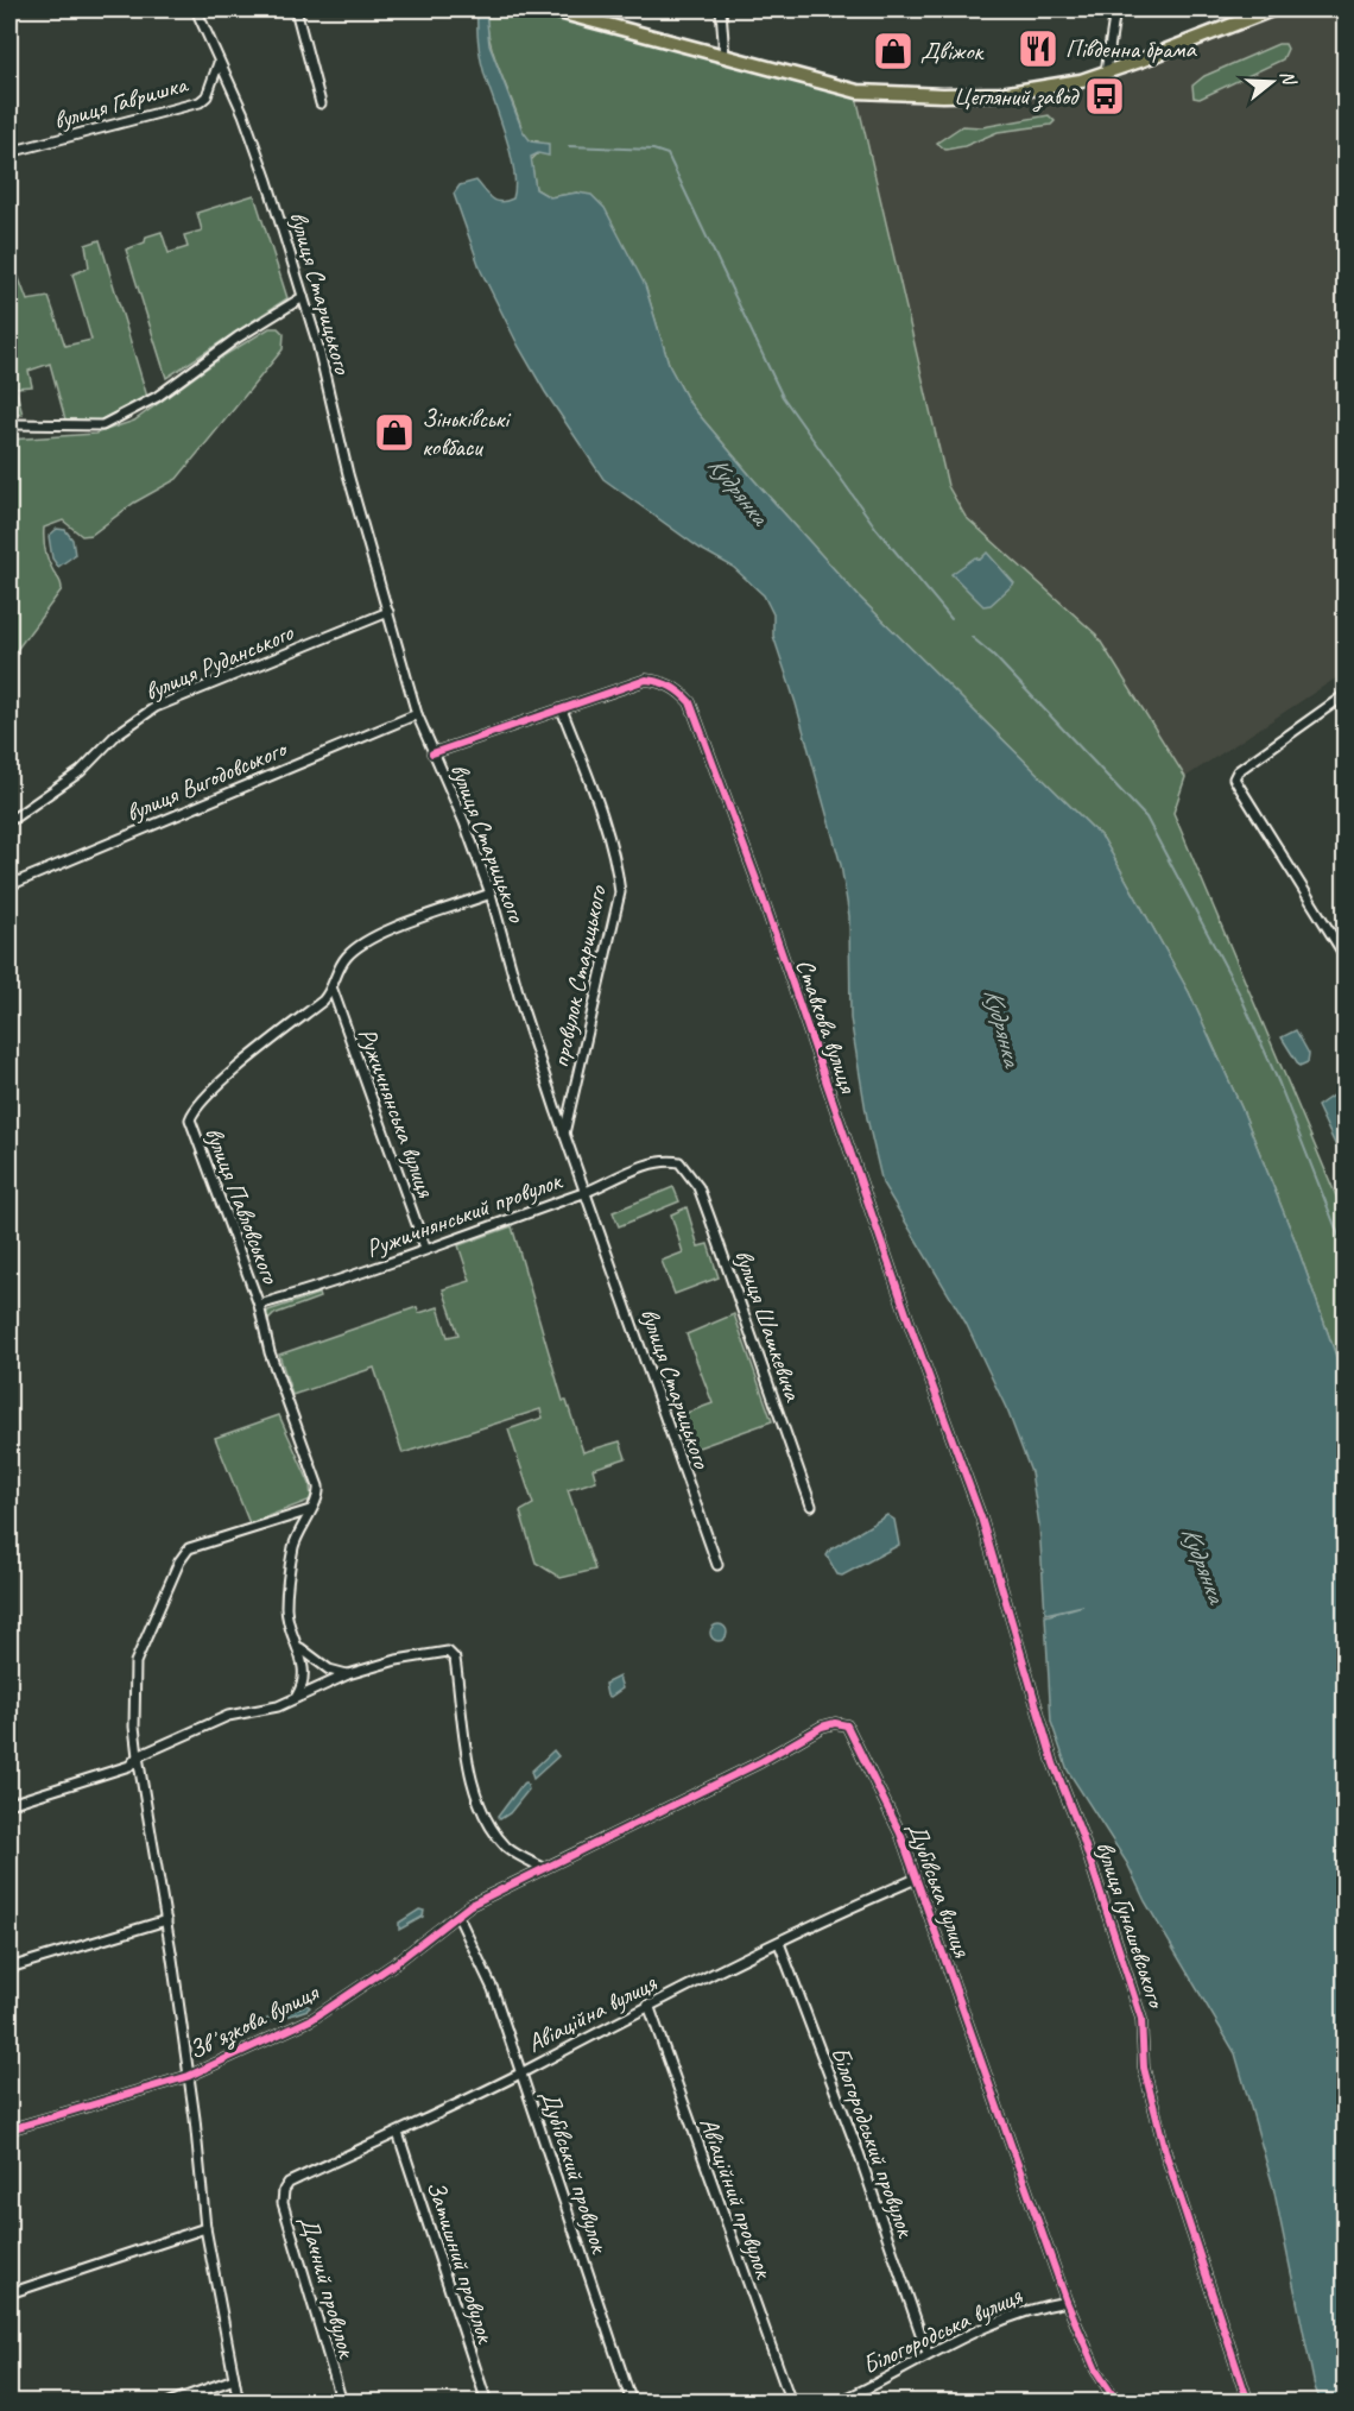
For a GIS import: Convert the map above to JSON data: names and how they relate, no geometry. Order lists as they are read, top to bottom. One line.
{"streets":{"street":["вулиця Гавришка","вулиця Старицького","вулиця Руданського","вулиця Вигодовського","провулок Старицького","Ставкова вулиця","Ружичнянська вулиця","вулиця Павловського","Ружичнянський провулок","вулиця Шашкевича","Дубівська вулиця","вулиця Гунашевського","Авіаційна вулиця","Звʼязкова вулиця","Білогородський провулок","Дубівський провулок","Авіаційний провулок","Затишний провулок","Дачний провулок","Білогородська вулиця"]},"crossings":[["вулиця Гавришка","вулиця Старицького"],["вулиця Старицького","вулиця Руданського"],["вулиця Старицького","вулиця Вигодовського"],["вулиця Старицького","провулок Старицького"],["вулиця Старицького","Ставкова вулиця"],["вулиця Старицького","Ружичнянський провулок"],["провулок Старицького","Ставкова вулиця"],["Ставкова вулиця","вулиця Гунашевського"],["Ружичнянська вулиця","вулиця Павловського"],["Ружичнянська вулиця","Ружичнянський провулок"],["вулиця Павловського","Ружичнянський провулок"],["Ружичнянський провулок","вулиця Шашкевича"],["Дубівська вулиця","Авіаційна вулиця"],["Дубівська вулиця","Звʼязкова вулиця"],["Дубівська вулиця","Білогородська вулиця"],["Авіаційна вулиця","Білогородський провулок"],["Авіаційна вулиця","Дубівський провулок"],["Авіаційна вулиця","Авіаційний провулок"],["Авіаційна вулиця","Затишний провулок"],["Авіаційна вулиця","Дачний провулок"],["Звʼязкова вулиця","Дубівський провулок"],["Білогородський провулок","Білогородська вулиця"]],"water":["Кудрянка"],"places":{"restaurant":["Південна брама"],"shop":["Двіжок","Зіньківські ковбаси"],"bus stop":["Цегляний завод"]},"north":"right"}
